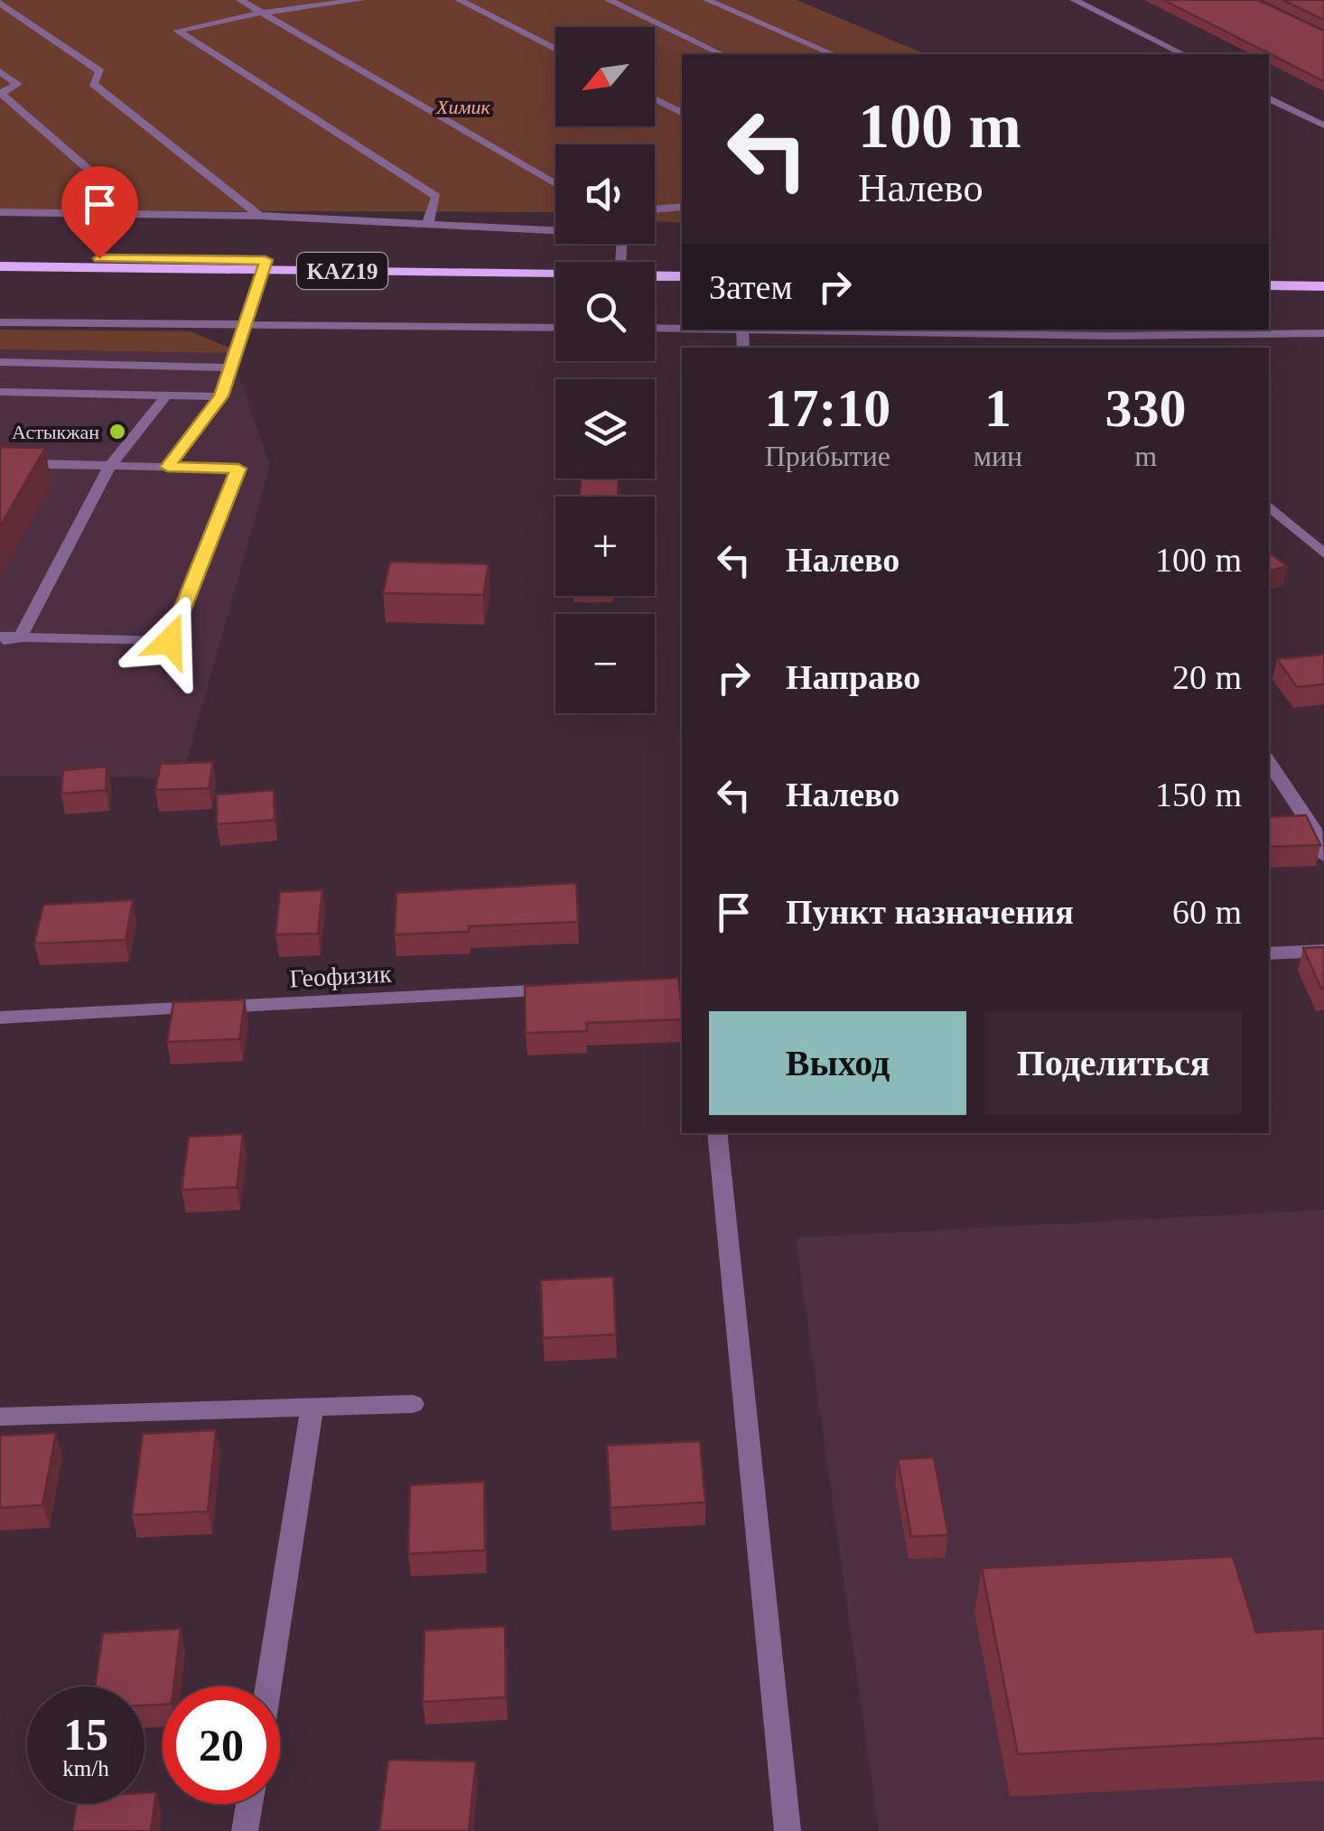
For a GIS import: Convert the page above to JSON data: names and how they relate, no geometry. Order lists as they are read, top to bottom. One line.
{"streets":{"highway":["KAZ19"],"street":["Геофизик"]},"parks":["Химик"],"places":["Астыкжан"],"north":"bottom left","page":{"map_buttons":["+","−"],"turn":["100 m","Налево"],"then":"Затем","eta":["17:10","Прибытие","1","мин","330","m"],"list":[{"name":"Налево","value":"100 m"},{"name":"Направо","value":"20 m"},{"name":"Налево","value":"150 m"},{"name":"Пункт назначения","value":"60 m"}],"buttons":["Выход","Поделиться"],"speed":"15 km/h","limit":"20"}}
